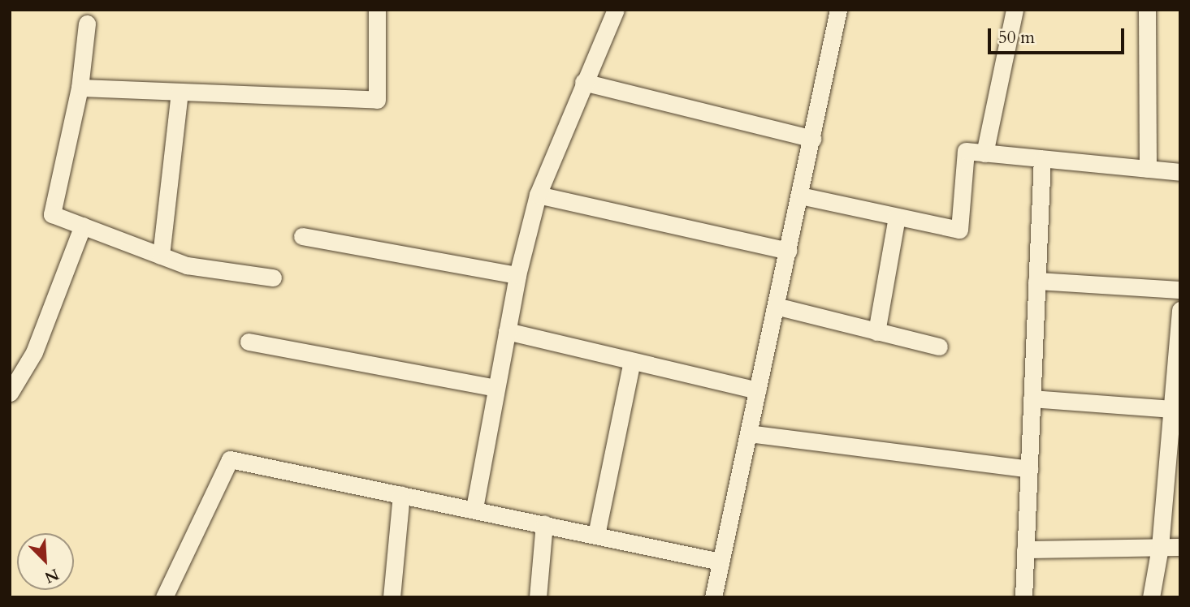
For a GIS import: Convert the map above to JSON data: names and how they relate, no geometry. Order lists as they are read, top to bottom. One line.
{"scale_bar":"50 m","north":"bottom right"}
